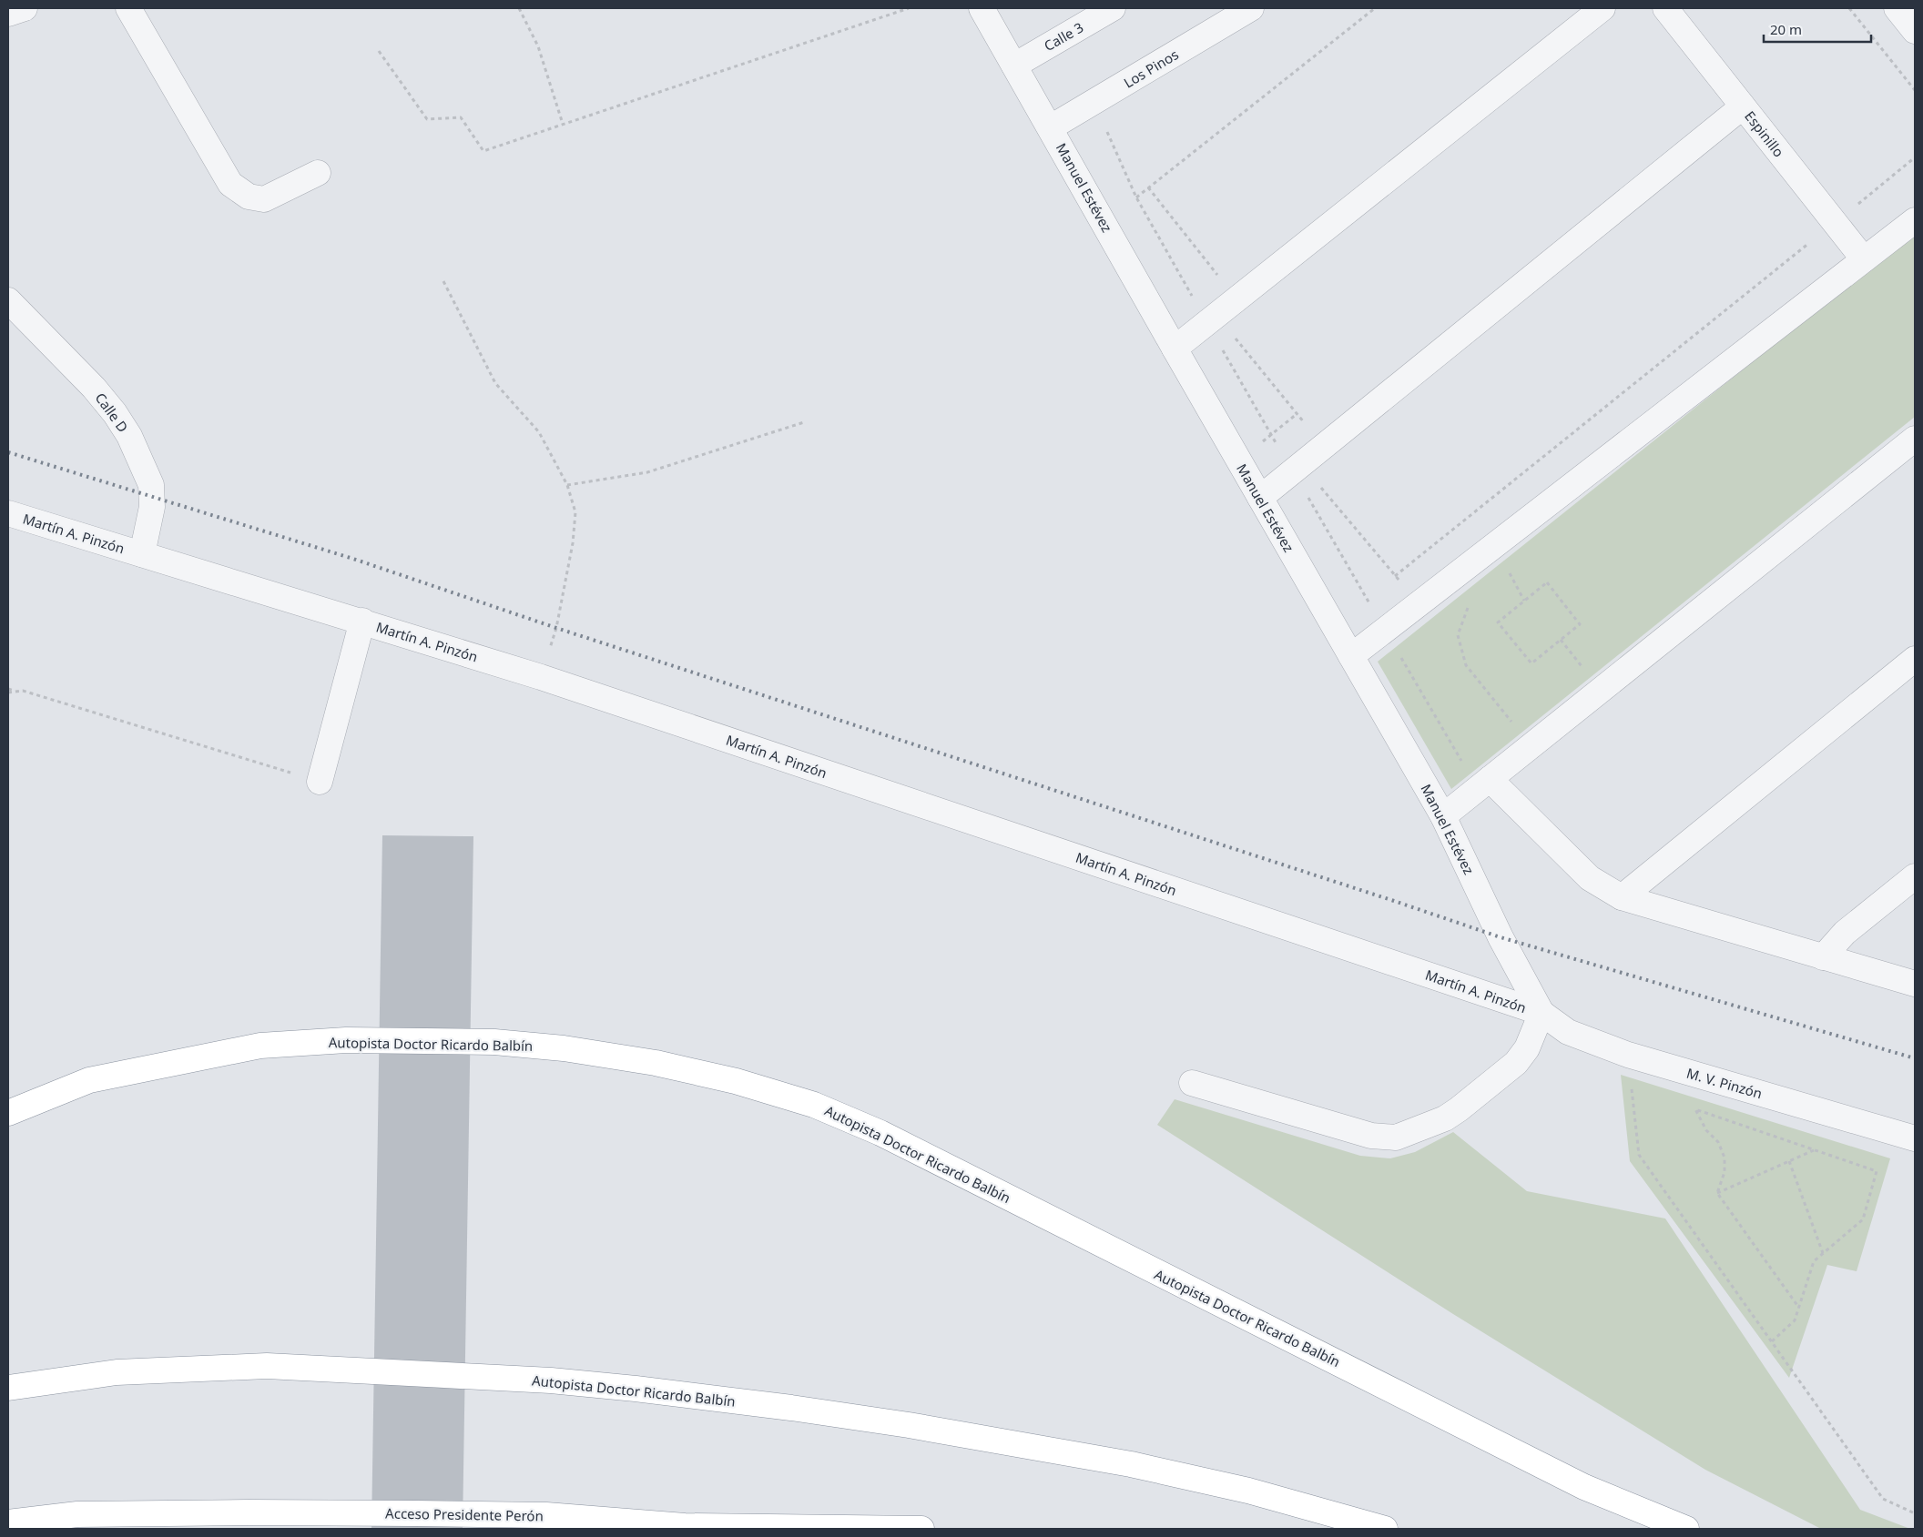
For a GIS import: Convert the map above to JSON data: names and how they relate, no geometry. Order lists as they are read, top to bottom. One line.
{"streets":{"highway":["Autopista Doctor Ricardo Balbín","Acceso Presidente Perón"],"street":["Calle 3","Los Pinos","Espinillo","Manuel Estévez","Calle D","Martín A. Pinzón","M. V. Pinzón"]},"crossings":[["Calle 3","Manuel Estévez"],["Los Pinos","Manuel Estévez"],["Manuel Estévez","Martín A. Pinzón"],["Manuel Estévez","M. V. Pinzón"],["Calle D","Martín A. Pinzón"],["Martín A. Pinzón","M. V. Pinzón"]],"scale_bar":"20 m"}
